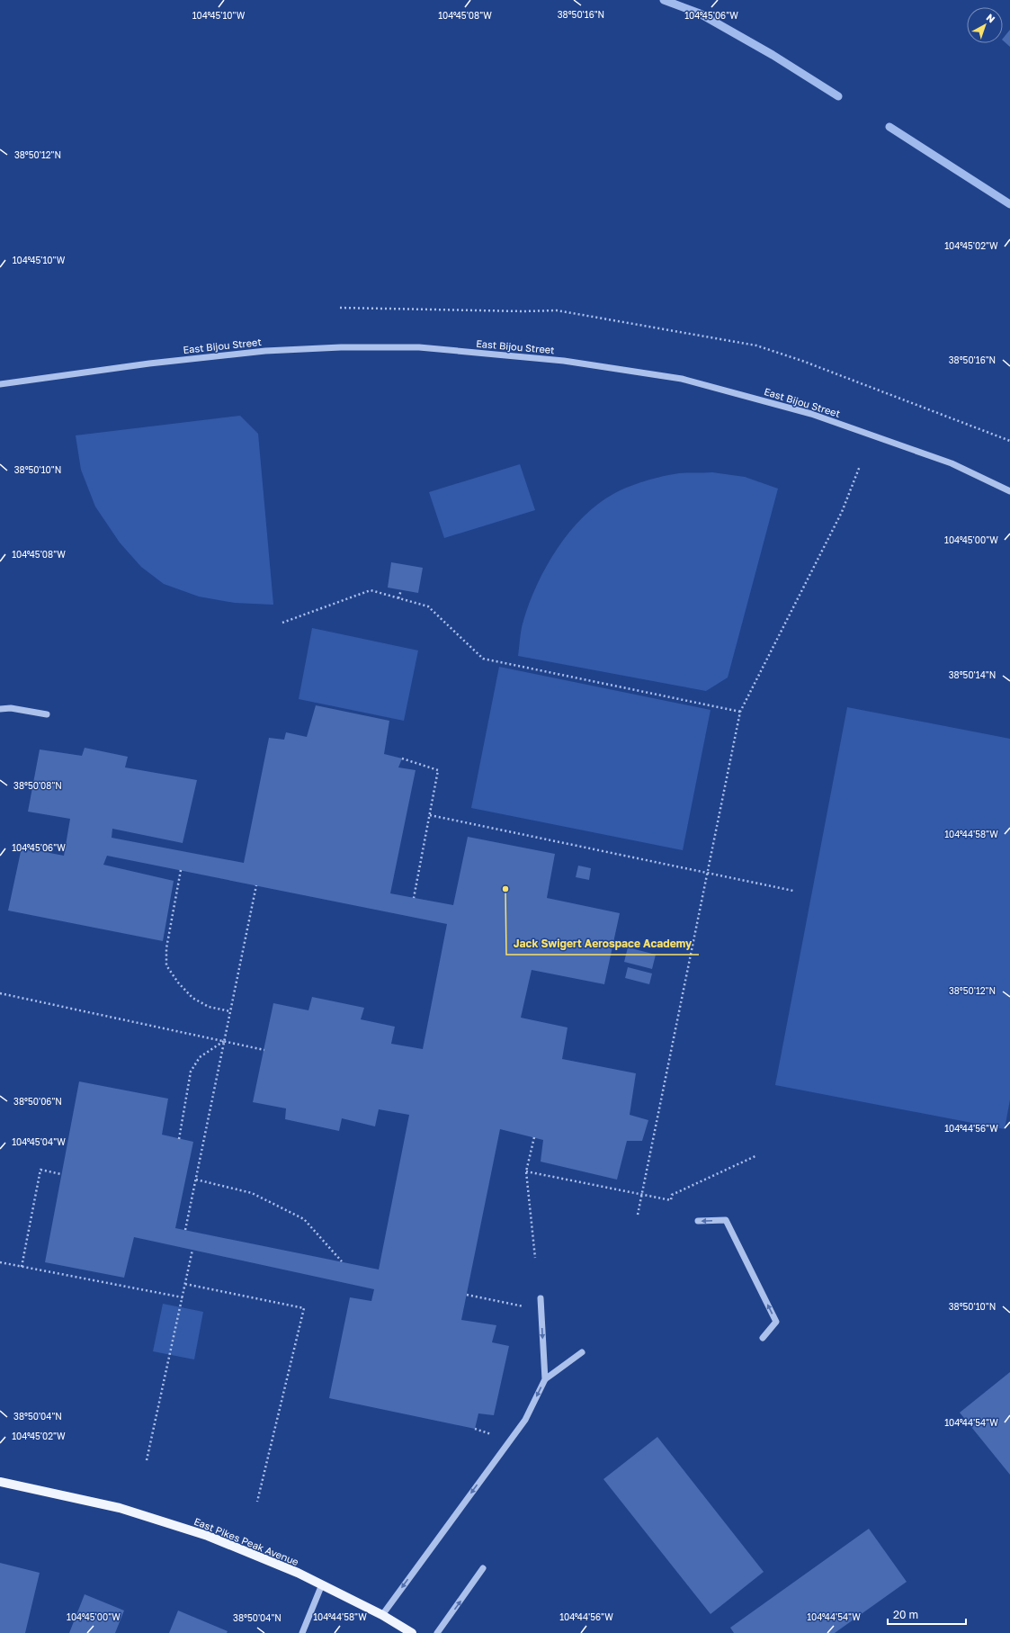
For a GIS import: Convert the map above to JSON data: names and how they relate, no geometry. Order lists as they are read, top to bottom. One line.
{"streets":{"main road":["East Pikes Peak Avenue"],"street":["East Bijou Street"]},"places":["Jack Swigert Aerospace Academy"],"scale_bar":"20 m","north":"top right","coordinates":["38°50'16\"N","104°45'10\"W","104°45'08\"W","104°45'06\"W","38°50'12\"N","104°45'02\"W","38°50'10\"N","104°45'00\"W","38°50'14\"N","38°50'08\"N","104°44'58\"W","38°50'06\"N","104°44'56\"W","104°45'04\"W","38°50'04\"N","104°44'54\"W"]}
